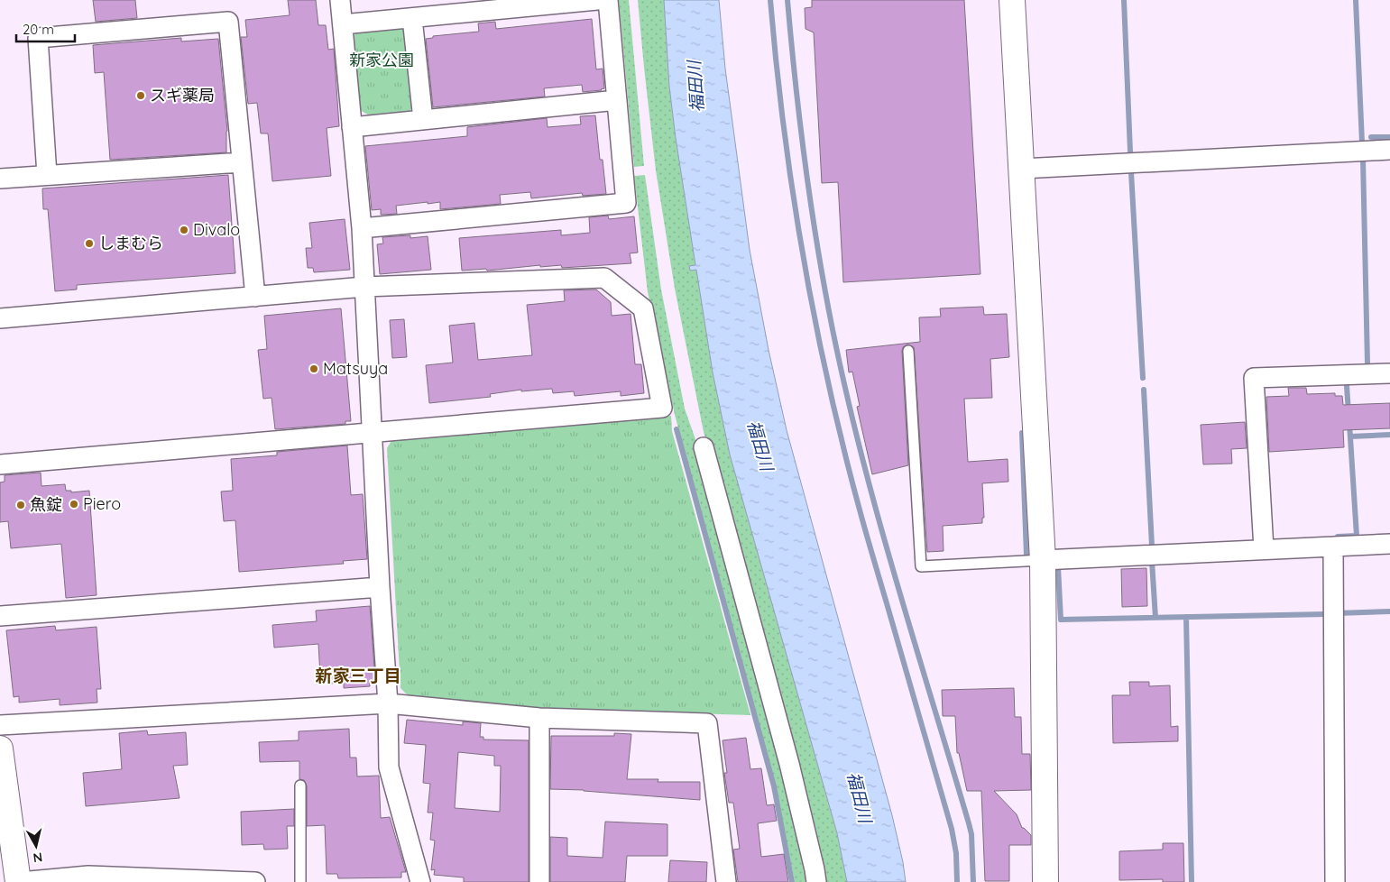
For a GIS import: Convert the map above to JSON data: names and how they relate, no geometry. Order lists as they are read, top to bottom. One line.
{"districts":["新家三丁目"],"water":["福田川"],"parks":["新家公園"],"places":["スギ薬局","Divalo","しまむら","Matsuya","Piero","魚錠"],"scale_bar":"20 m","north":"bottom"}
